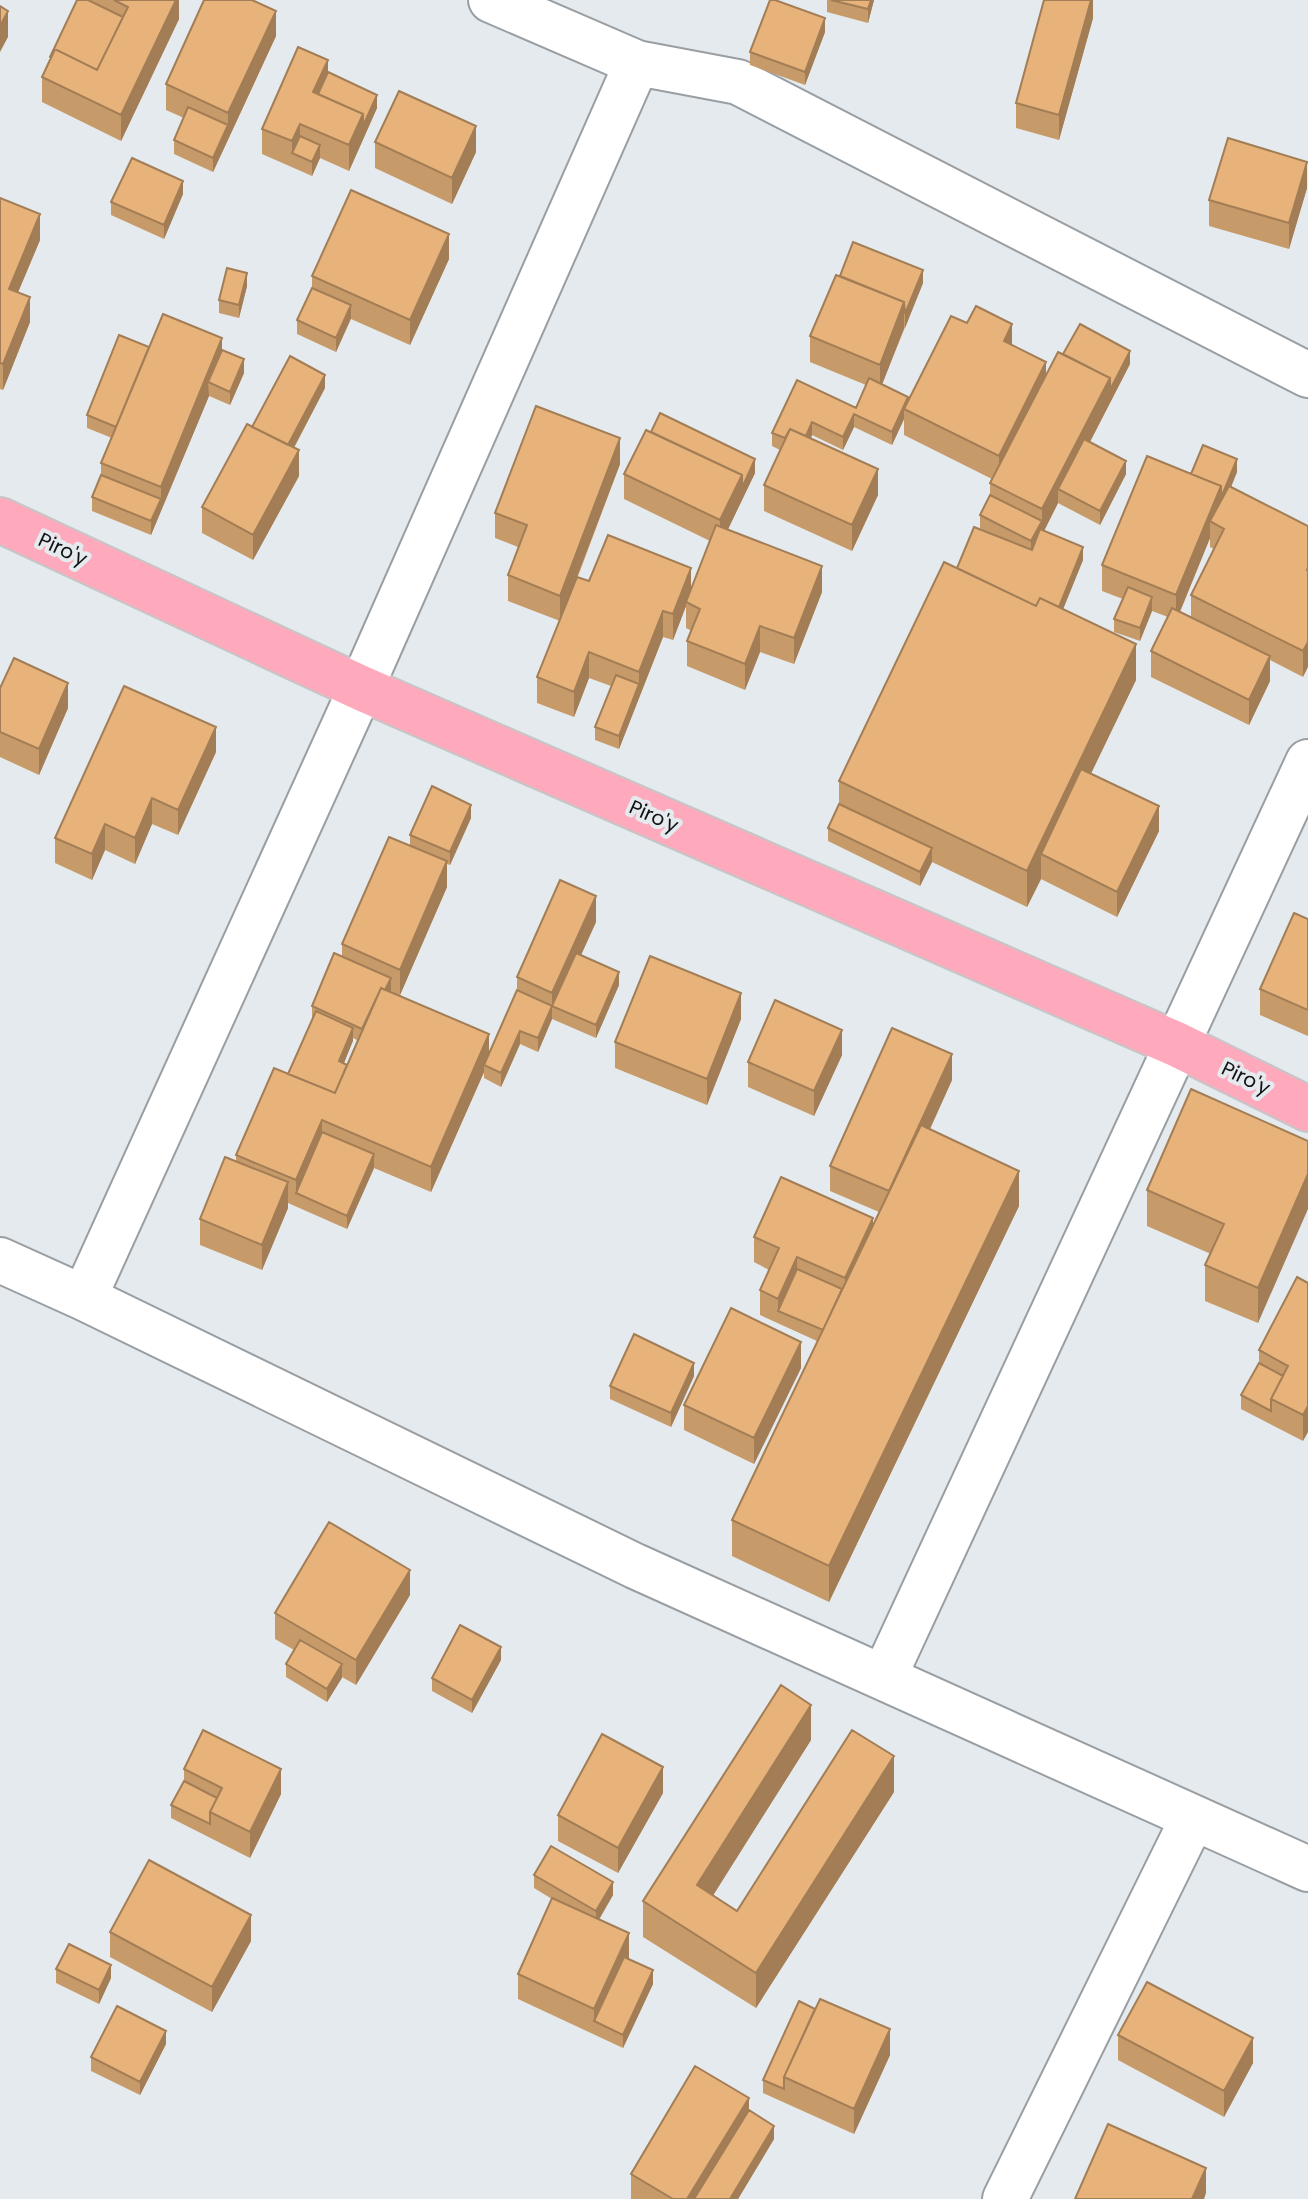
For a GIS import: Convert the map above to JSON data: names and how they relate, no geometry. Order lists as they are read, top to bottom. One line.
{"streets":{"main road":["Piro'y"]}}
